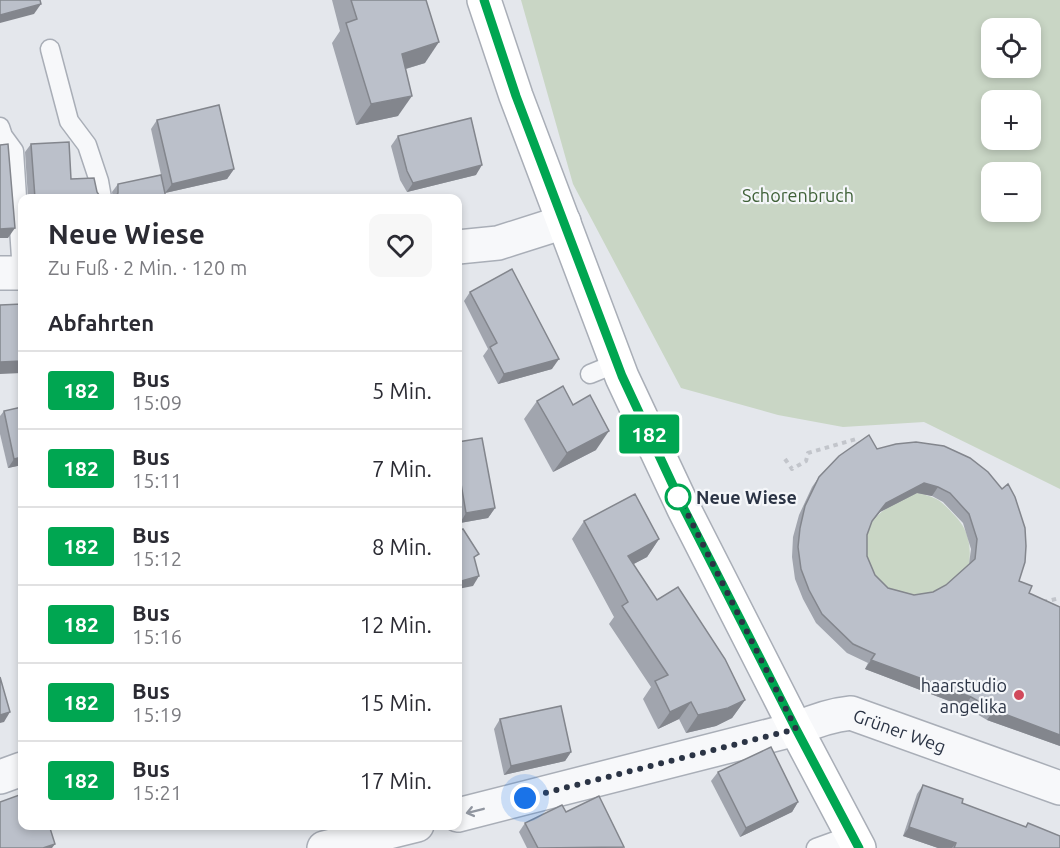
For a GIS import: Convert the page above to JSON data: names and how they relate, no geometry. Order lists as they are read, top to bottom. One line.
{"streets":{"street":["Grüner Weg"]},"one_way":["Grüner Weg"],"parks":["Schorenbruch"],"places":["Neue Wiese","haarstudio angelika"],"lines":["bus line 182"],"page":{"on_map":"182","map_buttons":["+","−"],"heading":[["Neue Wiese","Zu Fuß · 2 Min. · 120 m"],"Abfahrten"],"list":[{"mark":"182","name":"Bus","note":"15:09","value":"5 Min."},{"mark":"182","name":"Bus","note":"15:11","value":"7 Min."},{"mark":"182","name":"Bus","note":"15:12","value":"8 Min."},{"mark":"182","name":"Bus","note":"15:16","value":"12 Min."},{"mark":"182","name":"Bus","note":"15:19","value":"15 Min."},{"mark":"182","name":"Bus","note":"15:21","value":"17 Min."}]}}
